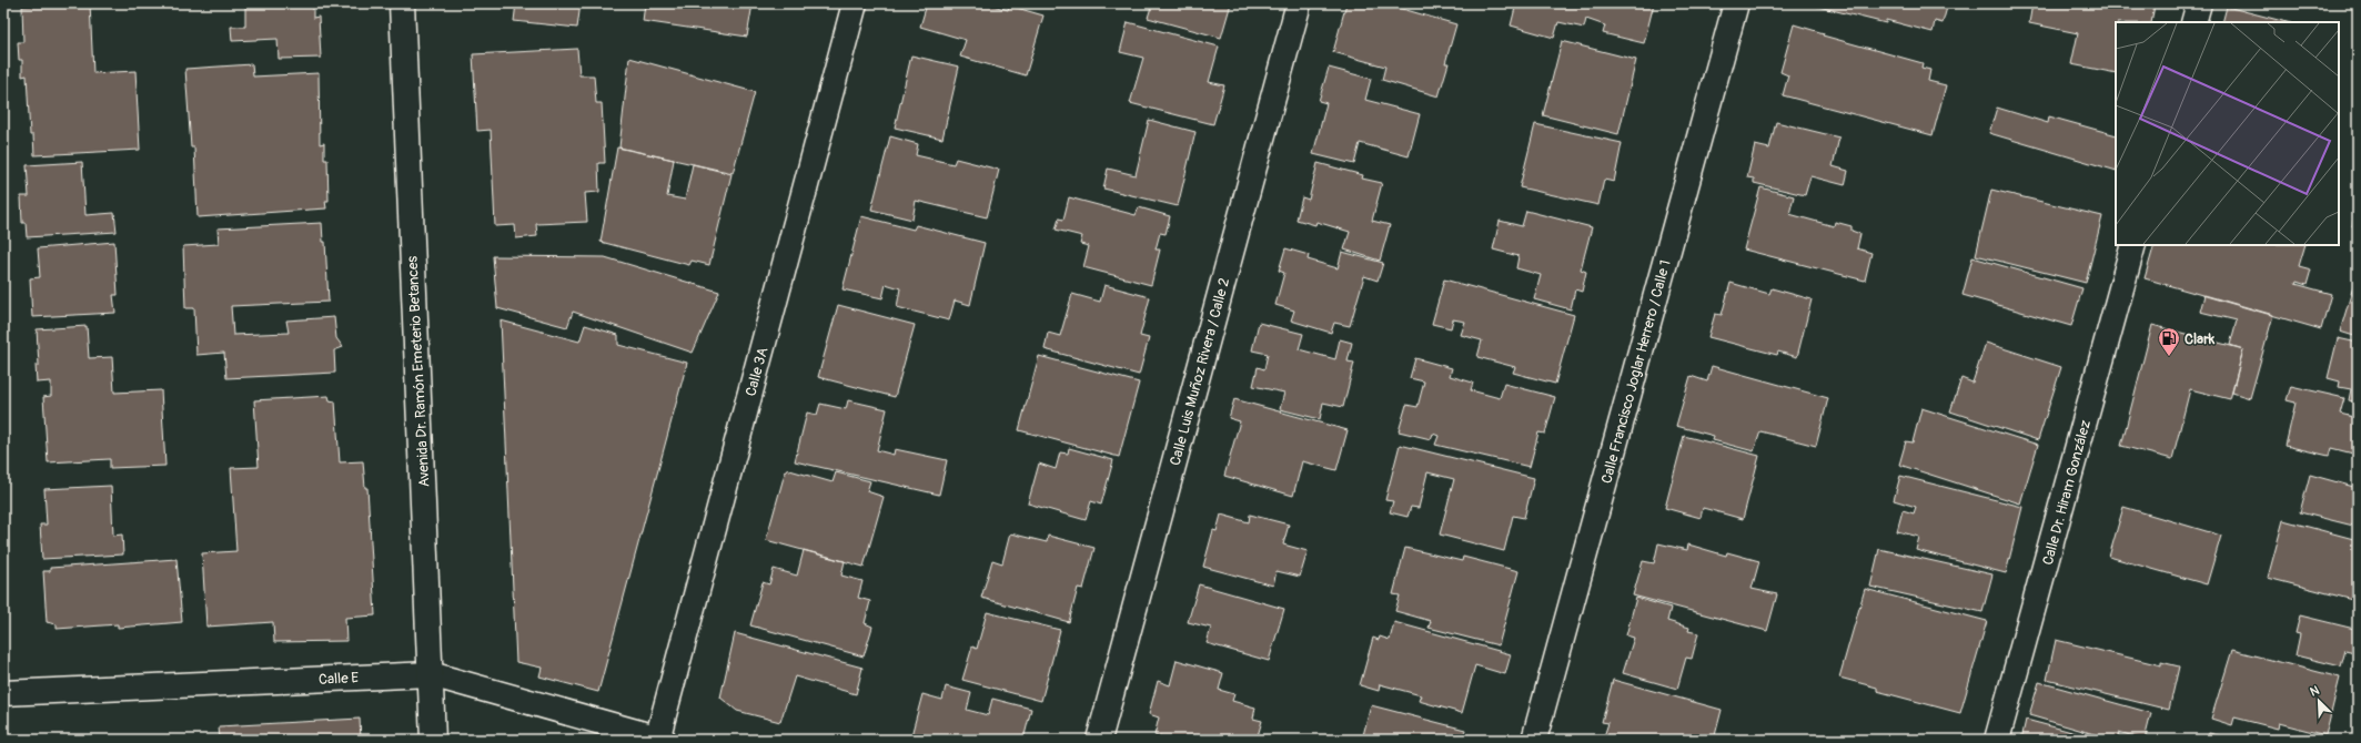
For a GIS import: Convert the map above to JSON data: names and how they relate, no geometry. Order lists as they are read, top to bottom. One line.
{"streets":{"street":["Avenida Dr. Ramón Emeterio Betances","Calle 3A","Calle Luis Muñoz Rivera / Calle 2","Calle Francisco Joglar Herrero / Calle 1","Calle Dr. Hiram González","Calle E"]},"crossings":[["Avenida Dr. Ramón Emeterio Betances","Calle E"],["Calle 3A","Calle E"]],"places":{"fuel station":["Clark"]},"north":"top left"}
